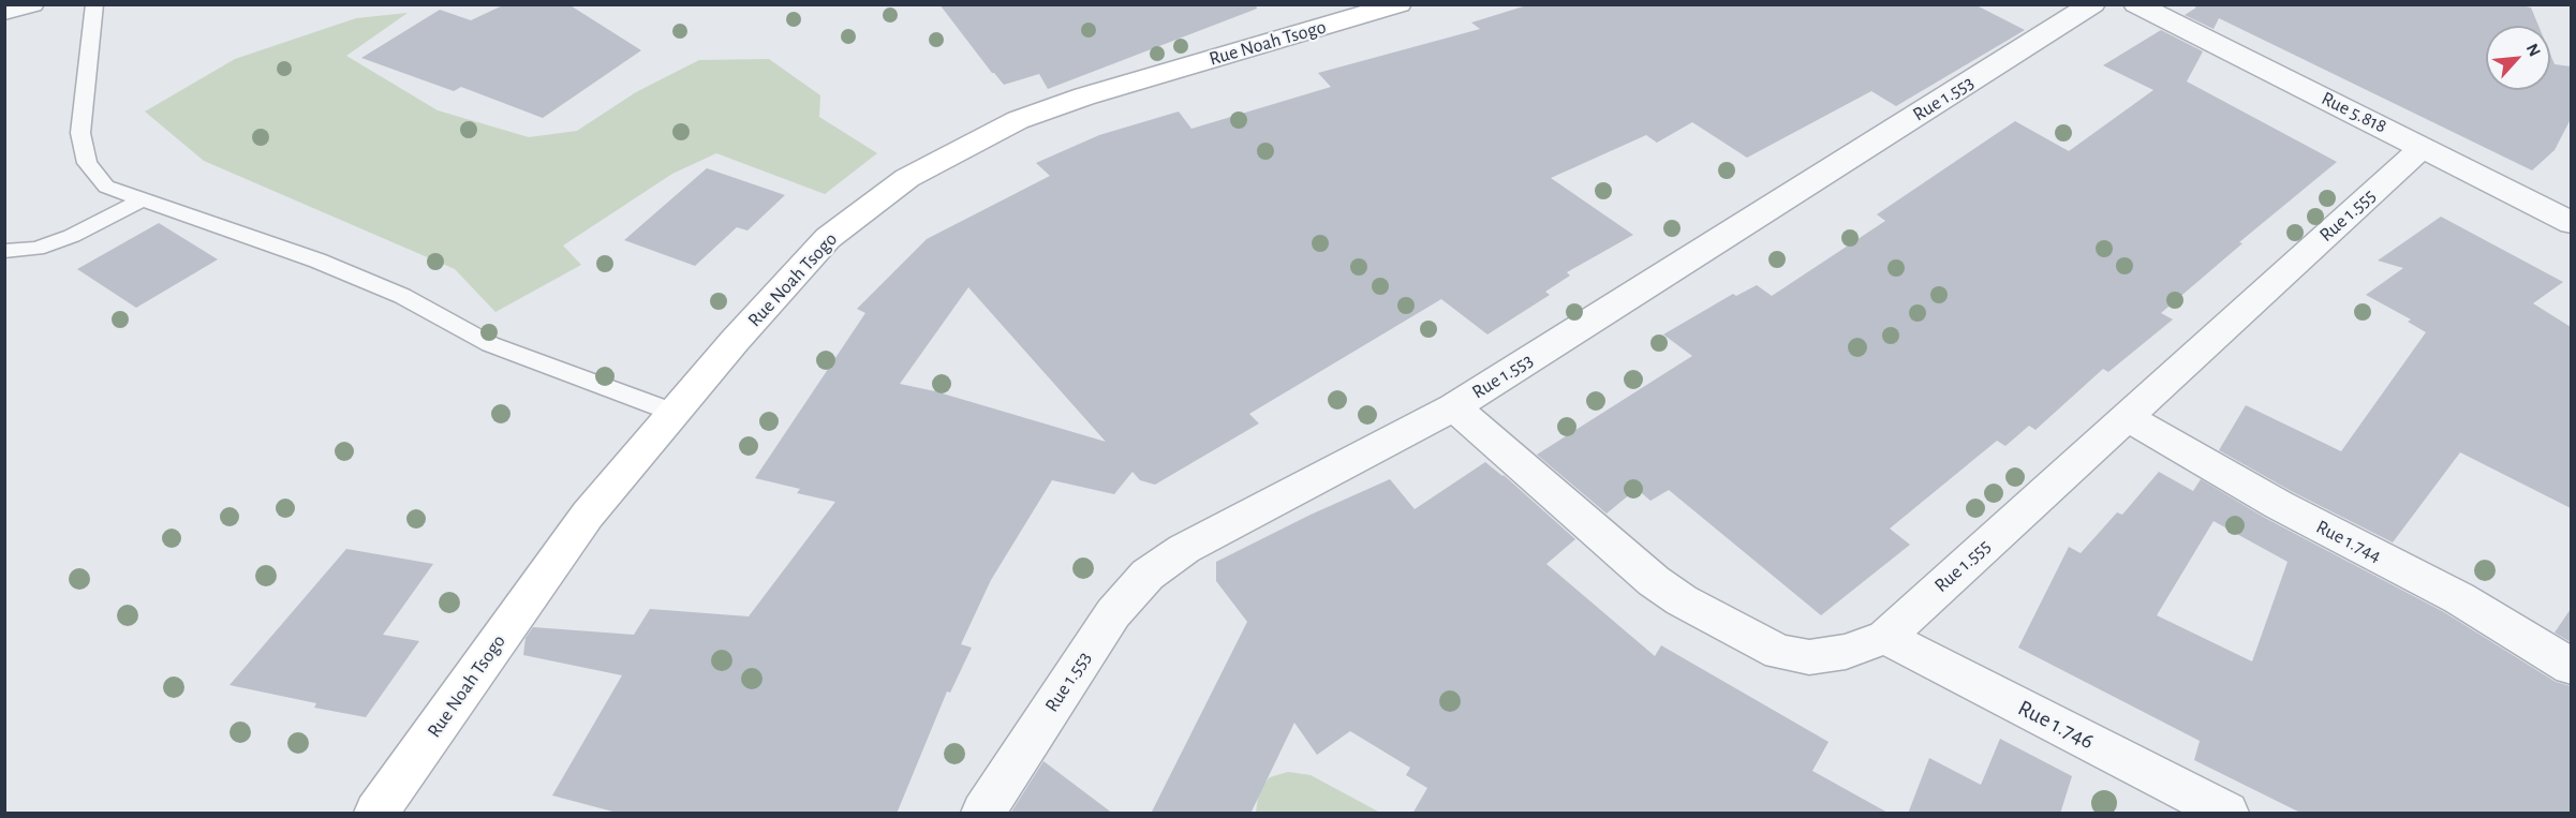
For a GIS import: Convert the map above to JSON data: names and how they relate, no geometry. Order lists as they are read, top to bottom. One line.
{"streets":{"main road":["Rue Noah Tsogo"],"street":["Rue 1.553","Rue 5.818","Rue 1.555","Rue 1.744","Rue 1.746"]},"crossings":[["Rue 1.553","Rue 1.555"],["Rue 5.818","Rue 1.555"],["Rue 1.555","Rue 1.744"],["Rue 1.555","Rue 1.746"]],"north":"top right"}
